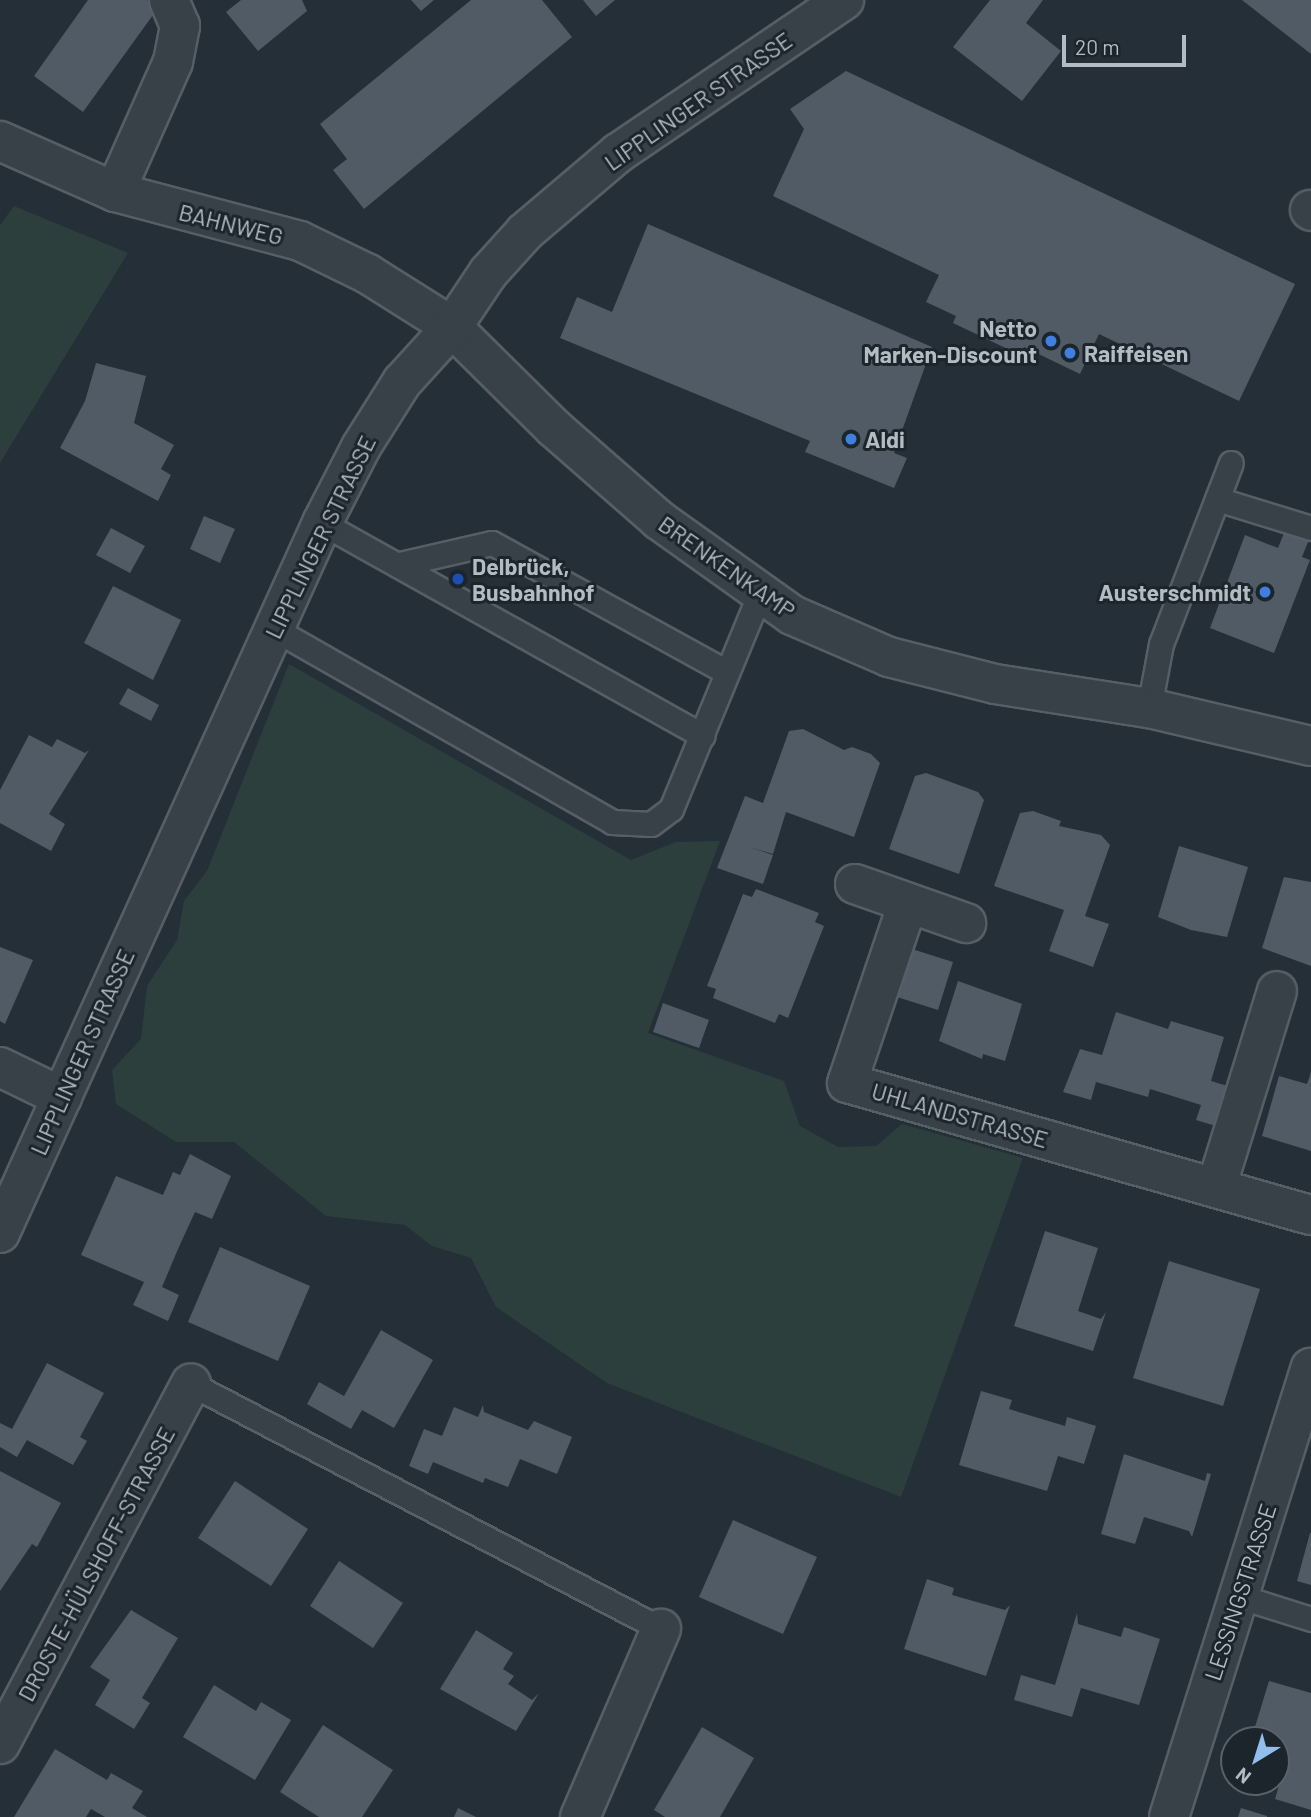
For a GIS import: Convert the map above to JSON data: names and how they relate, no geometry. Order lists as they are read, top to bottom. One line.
{"streets":{"street":["LIPPLINGER STRASSE","BAHNWEG","BRENKENKAMP","UHLANDSTRASSE","DROSTE-HÜLSHOFF-STRASSE","LESSINGSTRASSE"]},"crossings":[["LIPPLINGER STRASSE","BAHNWEG"],["LIPPLINGER STRASSE","BRENKENKAMP"],["BAHNWEG","BRENKENKAMP"]],"places":["Netto Marken-Discount","Raiffeisen","Aldi","Delbrück, Busbahnhof","Austerschmidt"],"scale_bar":"20 m","north":"bottom left"}
